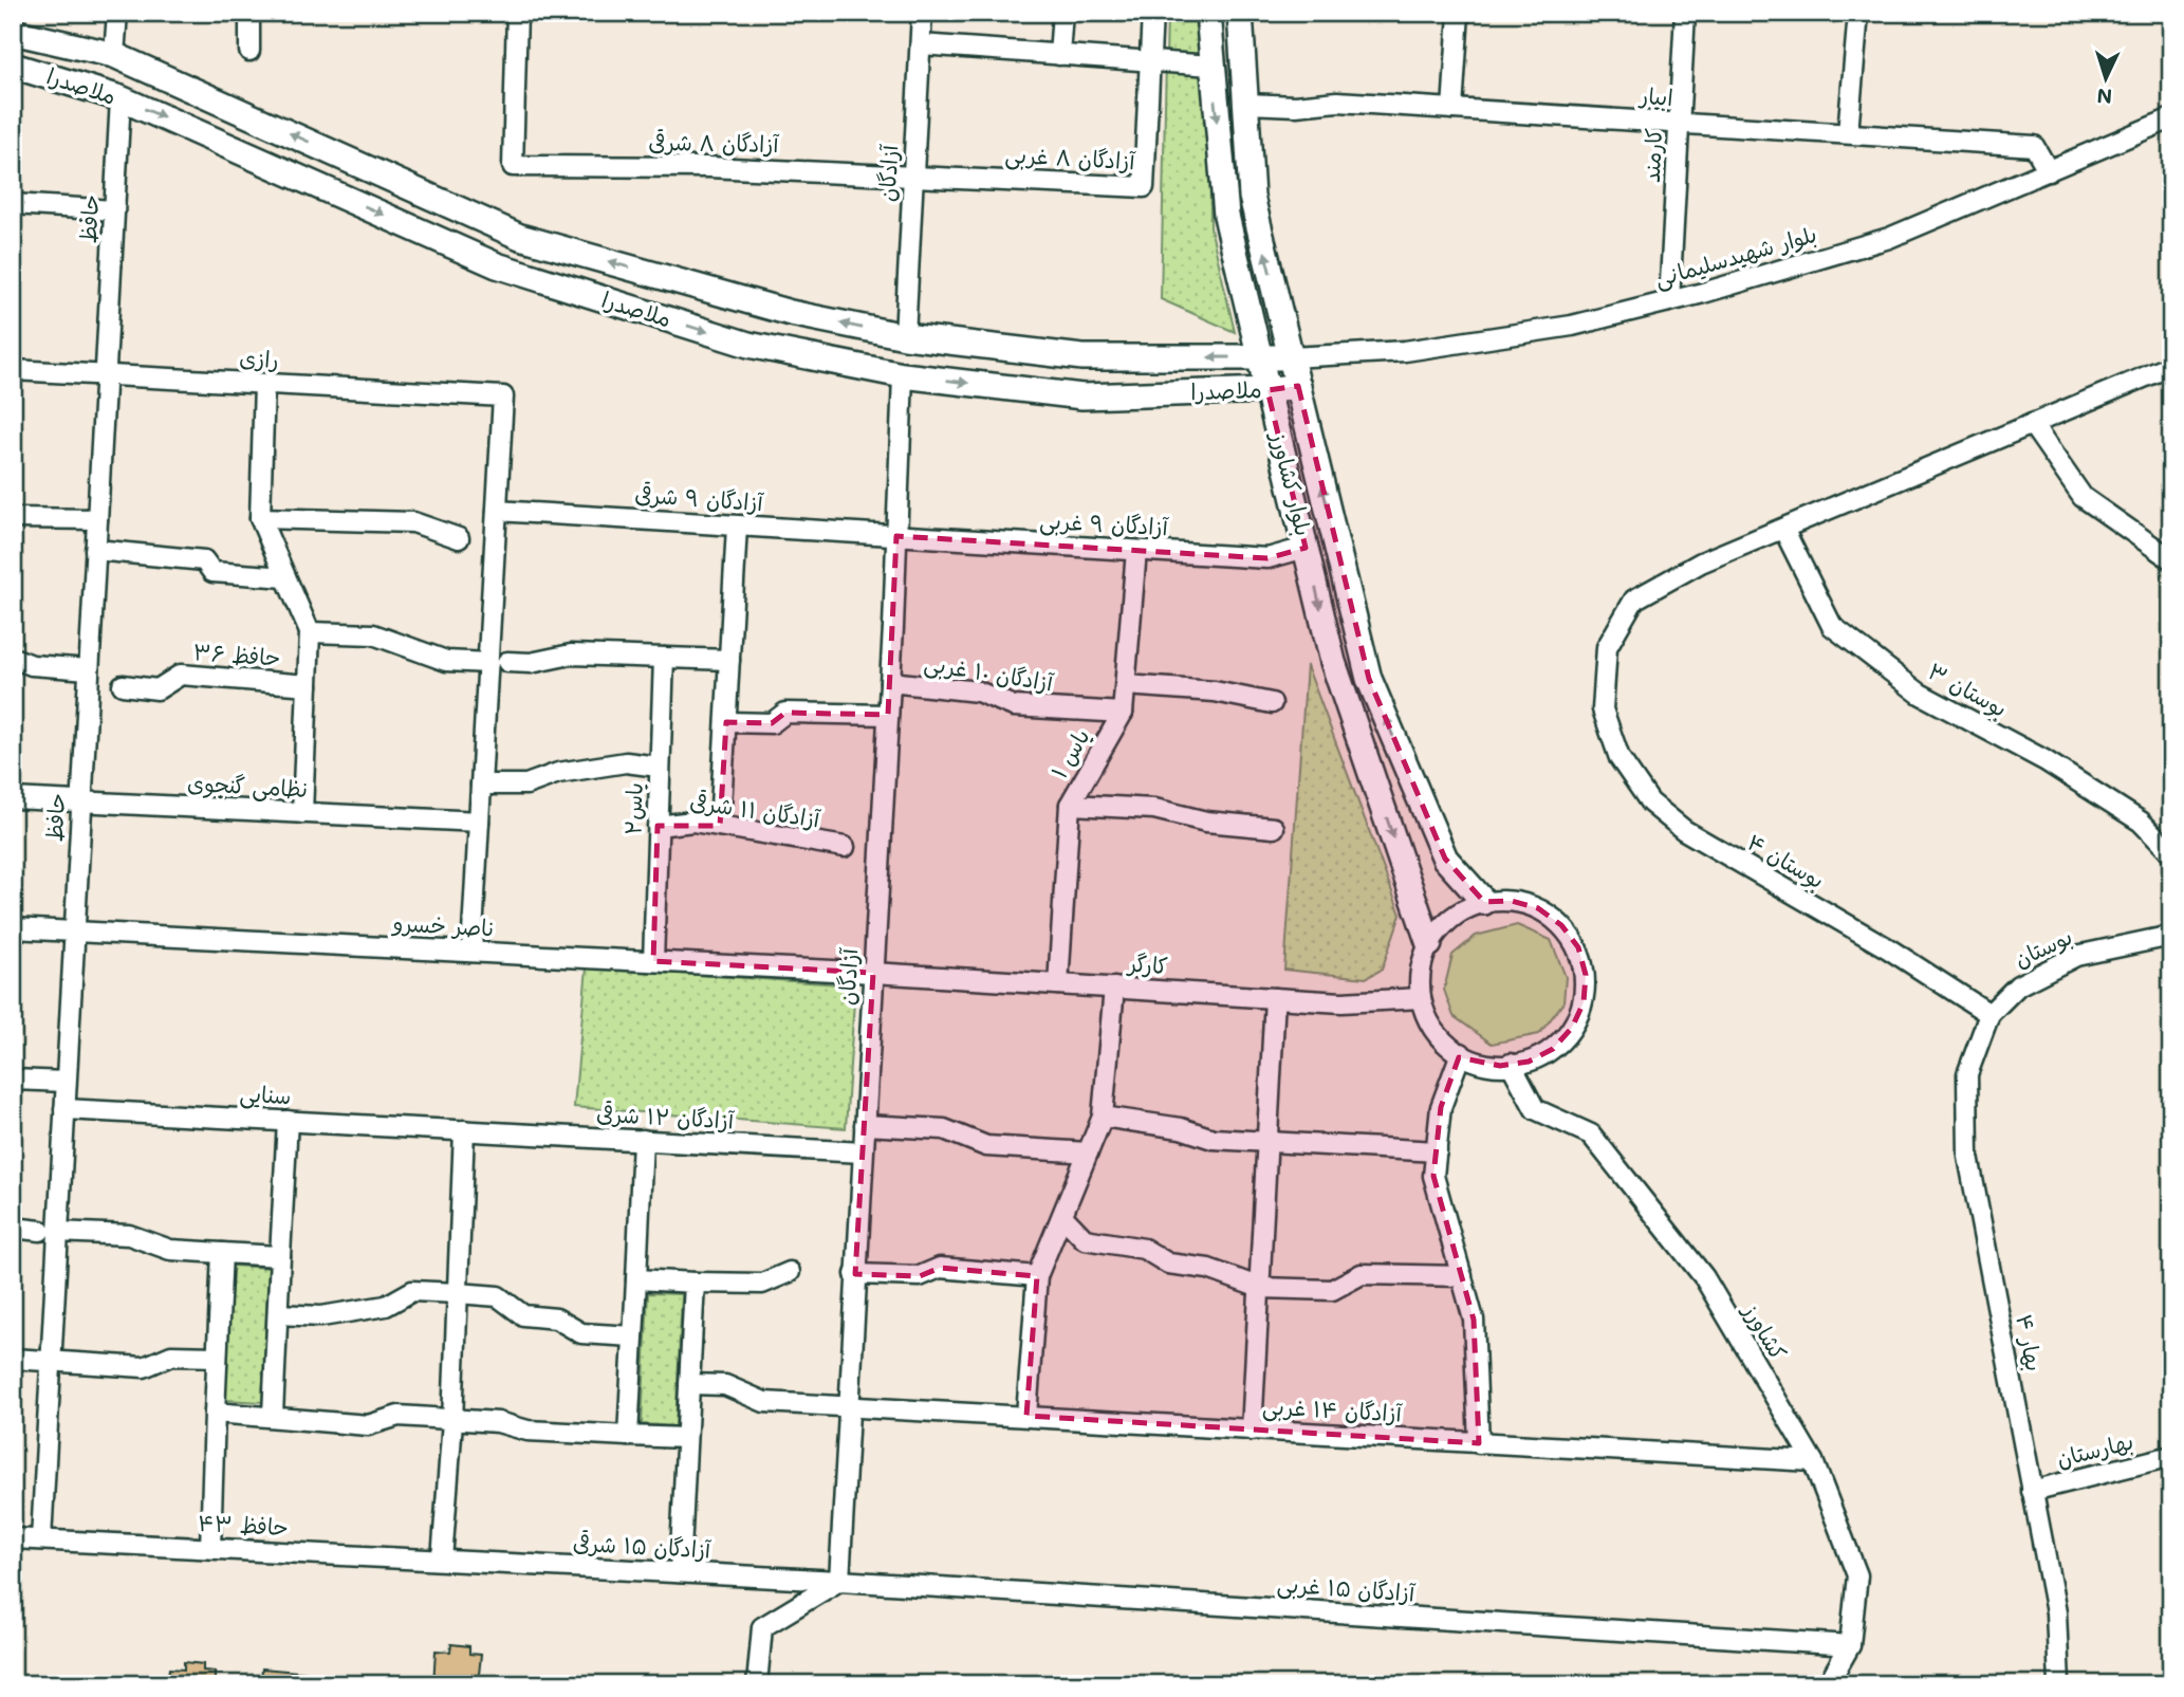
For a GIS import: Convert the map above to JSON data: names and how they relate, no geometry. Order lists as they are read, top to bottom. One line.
{"streets":{"main road":["ملاصدرا","بلوار کشاورز"],"street":["ابیار","آزادگان ۸ شرقی","کارمند","آزادگان ۸ غربی","آزادگان","حافظ","بلوار شهیدسلیمانی","رازی","آزادگان ۹ شرقی","آزادگان ۹ غربی","حافظ ۳۶","آزادگان ۱۰ غربی","بوستان ۳","یاس ۱","نظامی گنجوی","یاس۲","آزادگان ۱۱ شرقی","بوستان ۴","ناصر خسرو","بوستان","کارگر","سنایی","آزادگان ۱۲ شرقی","کشاورز","بهار ۴","آزادگان ۱۴ غربی","بهارستان","حافظ ۴۳","آزادگان ۱۵ شرقی","آزادگان ۱۵ غربی"]},"crossings":[["ملاصدرا","آزادگان"],["ملاصدرا","حافظ"],["ملاصدرا","بلوار شهیدسلیمانی"],["ملاصدرا","بلوار کشاورز"],["ابیار","کارمند"],["ابیار","بلوار شهیدسلیمانی"],["ابیار","بلوار کشاورز"],["آزادگان ۸ شرقی","آزادگان ۸ غربی"],["آزادگان ۸ شرقی","آزادگان"],["کارمند","بلوار شهیدسلیمانی"],["آزادگان ۸ غربی","آزادگان"],["آزادگان","آزادگان ۹ شرقی"],["آزادگان","آزادگان ۹ غربی"],["آزادگان","آزادگان ۱۰ غربی"],["آزادگان","ناصر خسرو"],["آزادگان","کارگر"],["آزادگان","آزادگان ۱۲ شرقی"],["آزادگان","آزادگان ۱۴ غربی"],["آزادگان","آزادگان ۱۵ شرقی"],["آزادگان","آزادگان ۱۵ غربی"],["حافظ","رازی"],["حافظ","نظامی گنجوی"],["حافظ","ناصر خسرو"],["حافظ","سنایی"],["حافظ","حافظ ۴۳"],["بلوار شهیدسلیمانی","بلوار کشاورز"],["رازی","آزادگان ۹ شرقی"],["بلوار کشاورز","آزادگان ۹ غربی"],["بلوار کشاورز","کارگر"],["بلوار کشاورز","کشاورز"],["آزادگان ۹ شرقی","آزادگان ۹ غربی"],["آزادگان ۹ غربی","یاس ۱"],["آزادگان ۱۰ غربی","یاس ۱"],["بوستان ۳","بوستان ۴"],["یاس ۱","کارگر"],["یاس۲","آزادگان ۱۱ شرقی"],["یاس۲","ناصر خسرو"],["بوستان ۴","بوستان"],["بوستان ۴","بهار ۴"],["ناصر خسرو","کارگر"],["بوستان","بهار ۴"],["کارگر","کشاورز"],["سنایی","آزادگان ۱۲ شرقی"],["کشاورز","آزادگان ۱۴ غربی"],["کشاورز","آزادگان ۱۵ غربی"],["بهار ۴","بهارستان"],["حافظ ۴۳","آزادگان ۱۵ شرقی"],["آزادگان ۱۵ شرقی","آزادگان ۱۵ غربی"]],"north":"bottom"}
